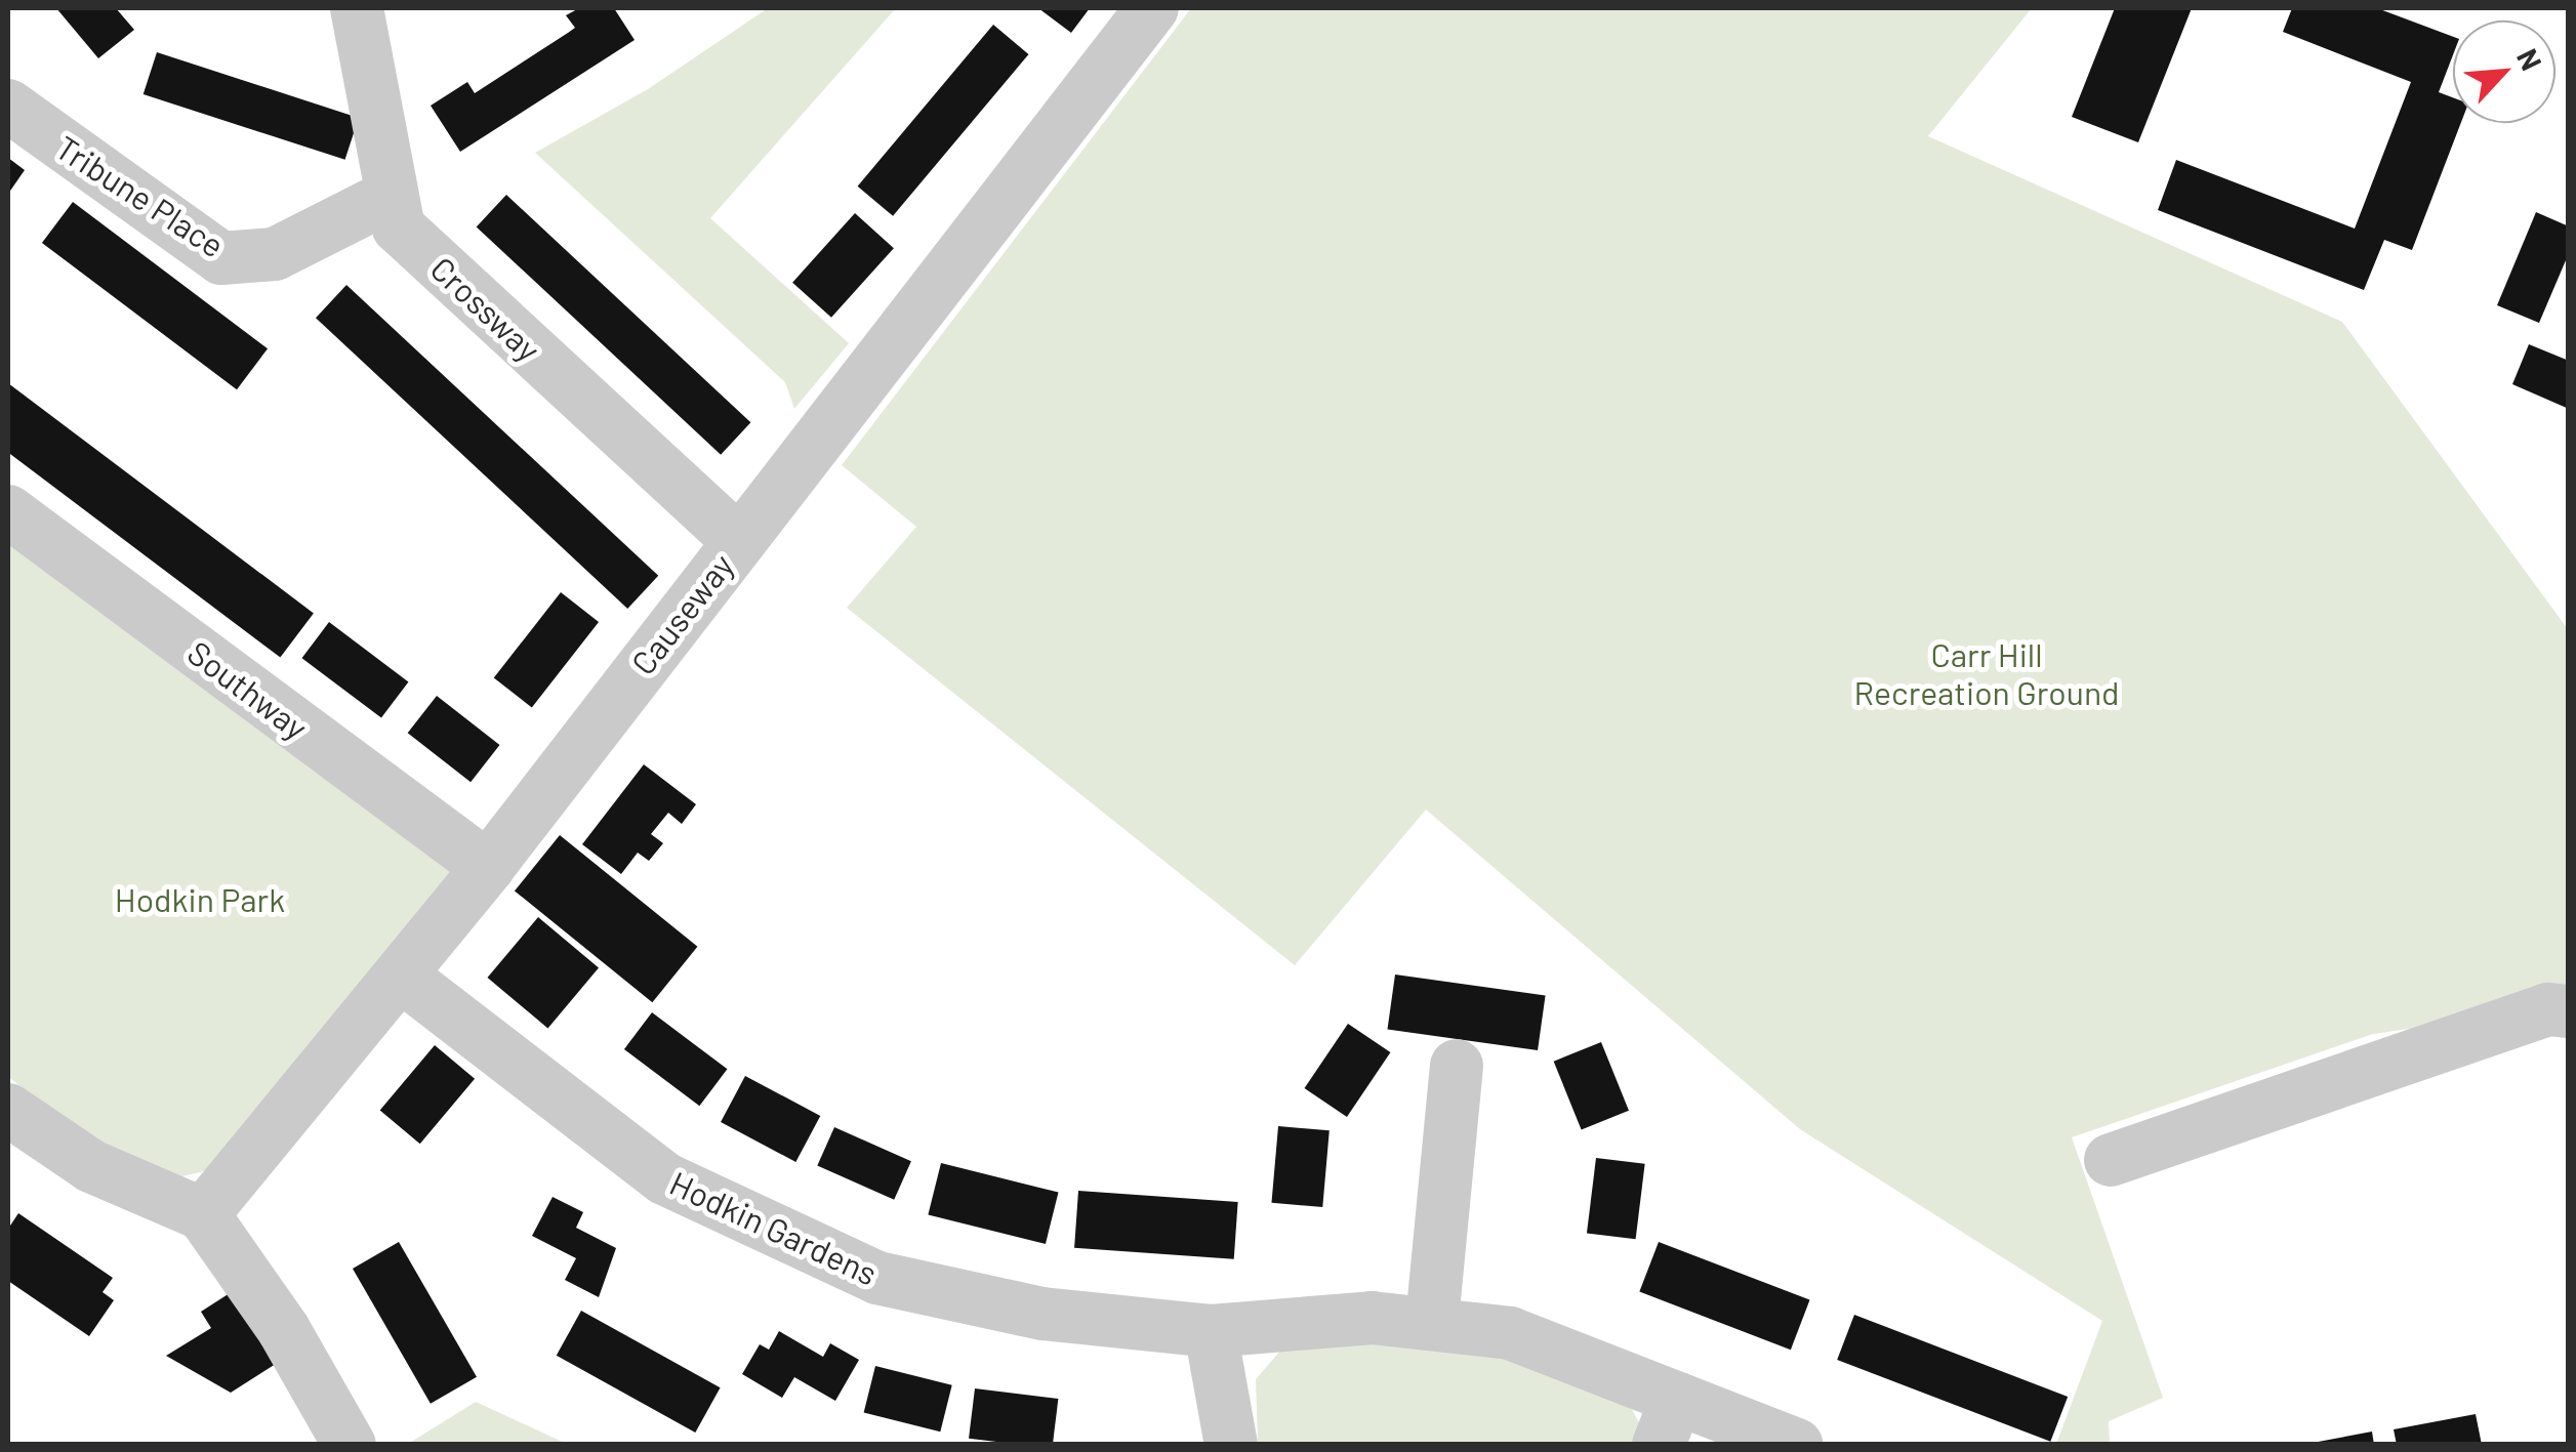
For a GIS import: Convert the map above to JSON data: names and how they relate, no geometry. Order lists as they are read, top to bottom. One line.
{"streets":{"street":["Tribune Place","Crossway","Causeway","Southway","Hodkin Gardens"]},"crossings":[["Tribune Place","Crossway"],["Crossway","Causeway"],["Causeway","Southway"],["Causeway","Hodkin Gardens"]],"parks":["Carr Hill Recreation Ground","Hodkin Park"],"north":"top right"}
